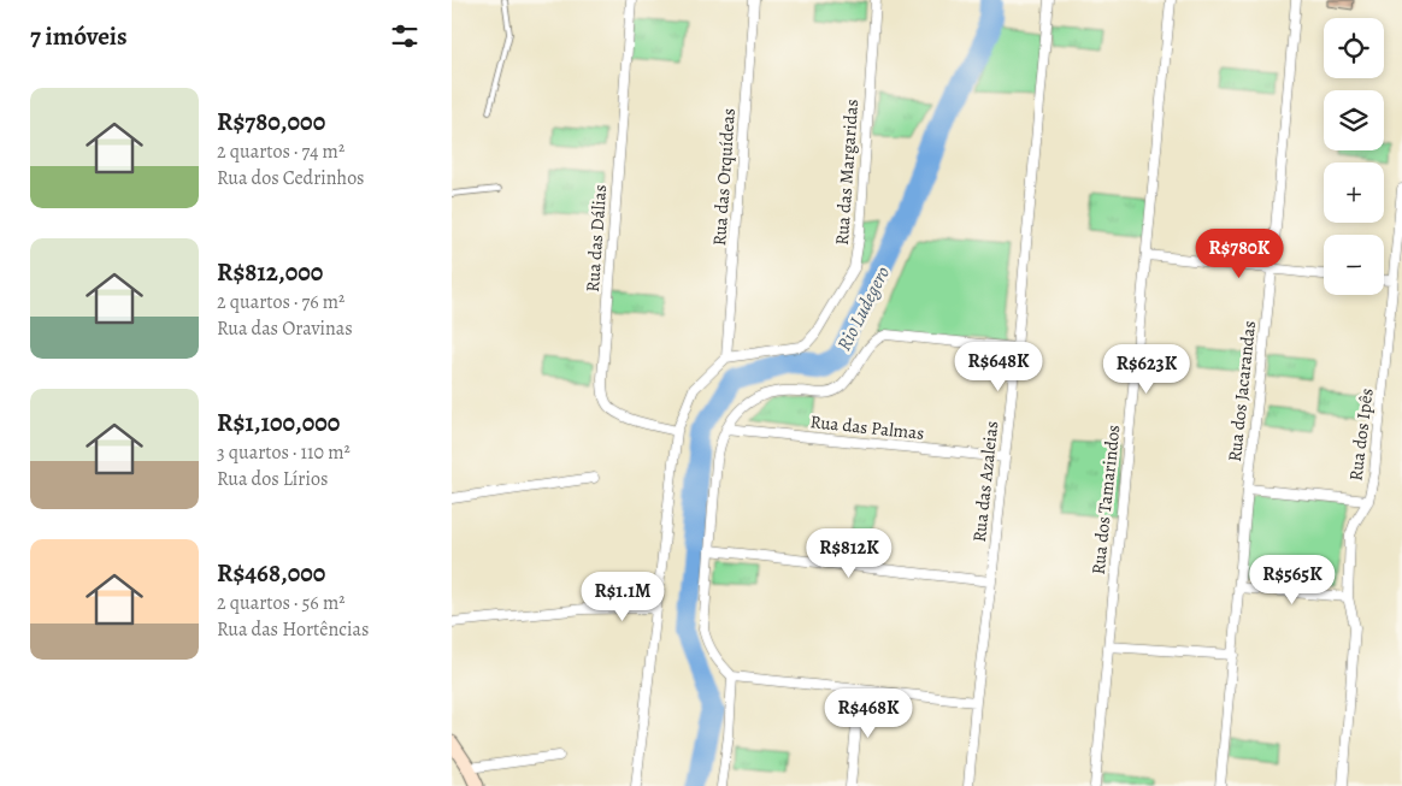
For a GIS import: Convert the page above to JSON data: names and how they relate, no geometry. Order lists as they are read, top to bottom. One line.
{"streets":{"street":["Rua das Margaridas","Rua das Orquídeas","Rua das Dálias","Rua dos Jacarandas","Rua das Palmas","Rua dos Ipês","Rua das Azaleias","Rua dos Tamarindos"]},"crossings":[["Rua das Margaridas","Rua das Orquídeas"],["Rua das Palmas","Rua das Azaleias"]],"water":["Rio Ludegero"],"page":{"heading":"7 imóveis","map_buttons":["+","−"],"list":[{"name":"R$780,000","note":"2 quartos · 74 m² · Rua dos Cedrinhos"},{"name":"R$812,000","note":"2 quartos · 76 m² · Rua das Oravinas"},{"name":"R$1,100,000","note":"3 quartos · 110 m² · Rua dos Lírios"},{"name":"R$468,000","note":"2 quartos · 56 m² · Rua das Hortências"}],"price":["R$780K","R$648K","R$623K","R$812K","R$565K","R$1.1M","R$468K"]}}
